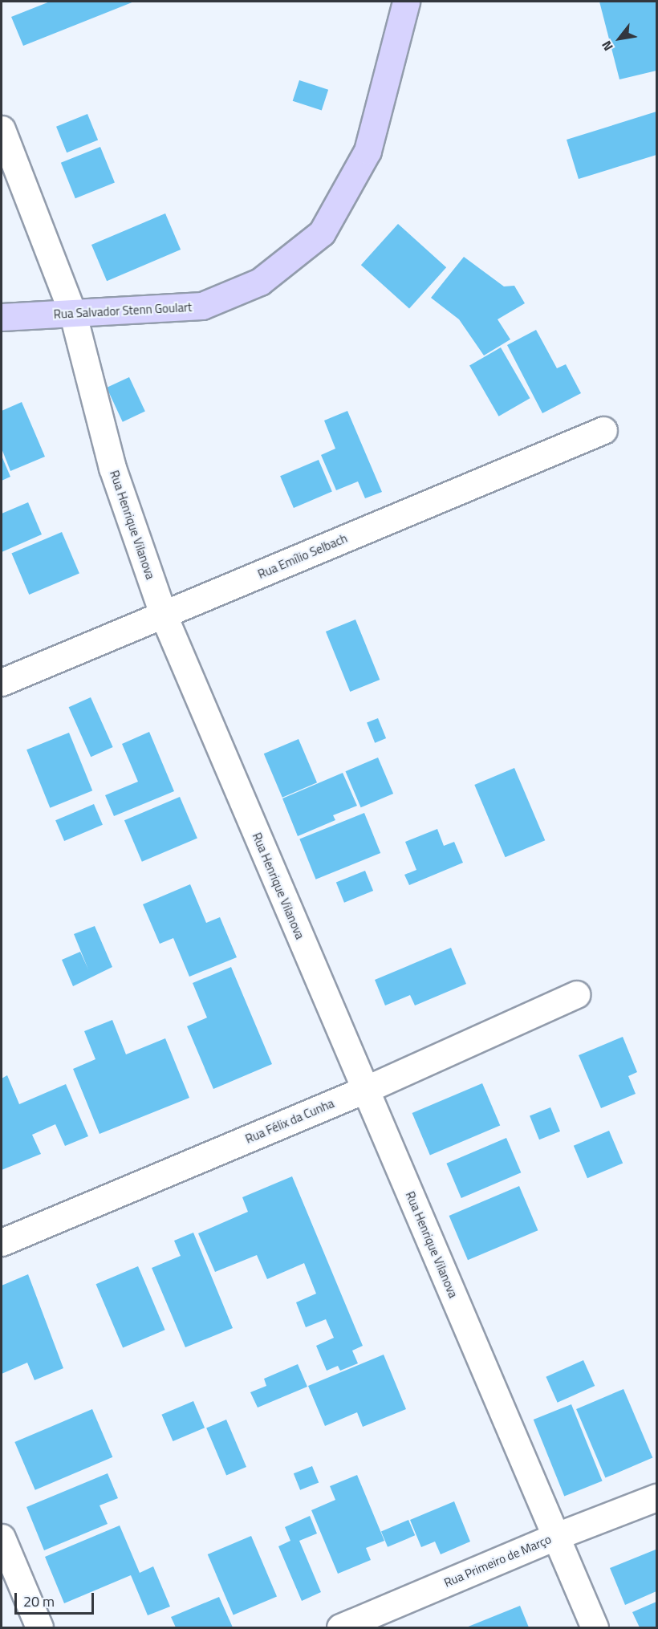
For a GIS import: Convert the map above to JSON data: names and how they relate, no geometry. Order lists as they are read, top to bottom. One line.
{"streets":{"main road":["Rua Salvador Stenn Goulart"],"street":["Rua Henrique Vilanova","Rua Emílio Selbach","Rua Félix da Cunha","Rua Primeiro de Março"]},"crossings":[["Rua Salvador Stenn Goulart","Rua Henrique Vilanova"],["Rua Henrique Vilanova","Rua Emílio Selbach"],["Rua Henrique Vilanova","Rua Félix da Cunha"],["Rua Henrique Vilanova","Rua Primeiro de Março"]],"scale_bar":"20 m","north":"bottom left"}
